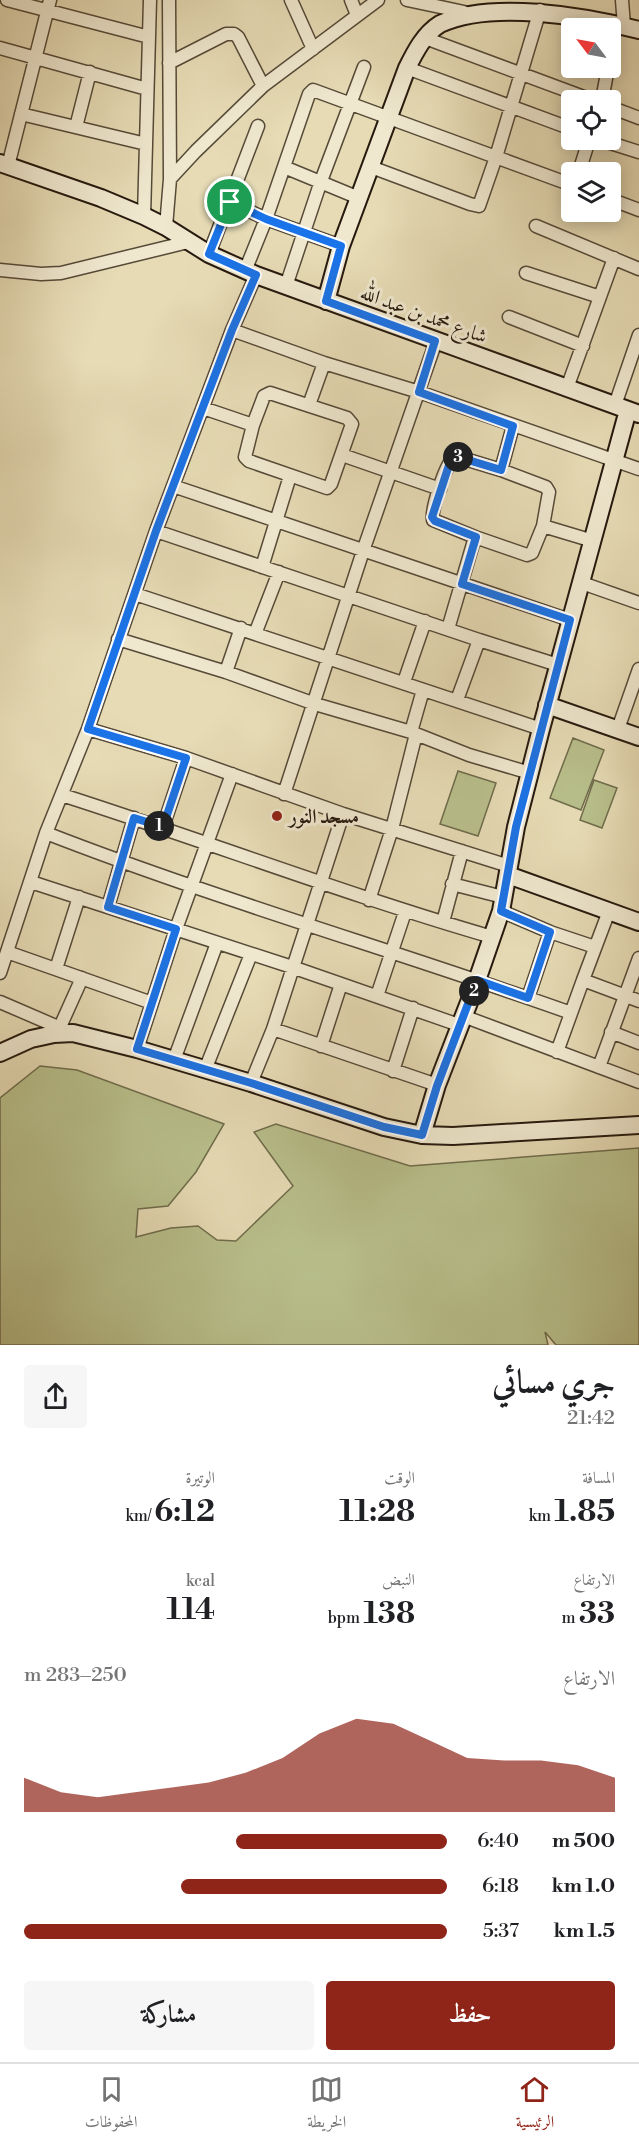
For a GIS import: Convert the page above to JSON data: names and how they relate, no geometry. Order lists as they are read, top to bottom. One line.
{"streets":{"street":["شارع محمد بن عبد الله"]},"places":["مسجد النور"],"north":"top left","page":{"pins":["3","1","2"],"heading":["جري مسائي","21:42"],"stats":[["المسافة","1.85 km"],["الوقت","11:28"],["الوتيرة","6:12 /km"],["الارتفاع","33 m"],["النبض","138 bpm"],["kcal","114"]],"chart":["الارتفاع","250–283 m"],"list":[{"name":"500 m","note":"6:40"},{"name":"1.0 km","note":"6:18"},{"name":"1.5 km","note":"5:37"}],"buttons":["حفظ","مشاركة"],"tabs":["الرئيسية","الخريطة","المحفوظات"]}}
